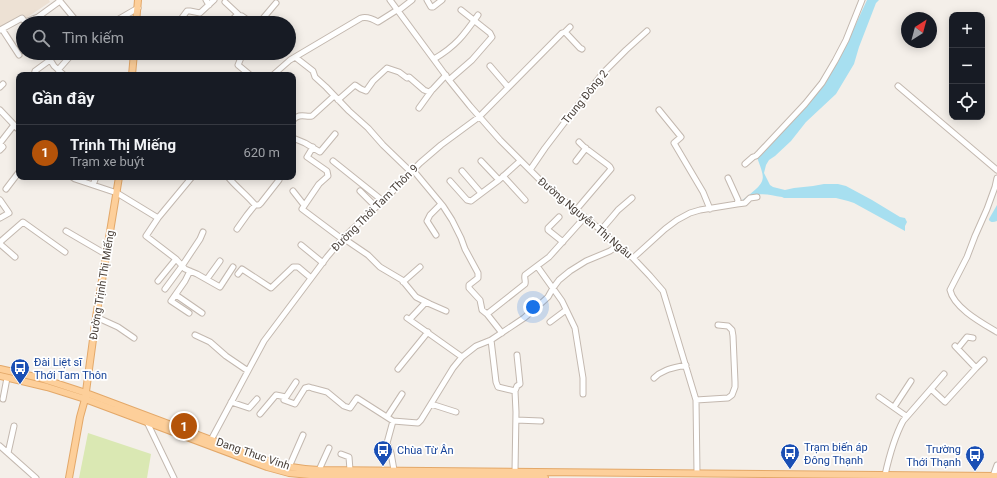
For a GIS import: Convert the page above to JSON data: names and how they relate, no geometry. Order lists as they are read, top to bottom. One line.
{"streets":{"main road":["Đường Trịnh Thị Miếng","Dang Thuc Vinh"],"street":["Trung Đông 2","Đường Thời Tam Thôn 9","Đường Nguyễn Thị Ngâu"]},"crossings":[["Trung Đông 2","Đường Nguyễn Thị Ngâu"],["Đường Thời Tam Thôn 9","Đường Nguyễn Thị Ngâu"],["Đường Thời Tam Thôn 9","Dang Thuc Vinh"],["Đường Nguyễn Thị Ngâu","Dang Thuc Vinh"],["Đường Trịnh Thị Miếng","Dang Thuc Vinh"]],"places":{"bus stop":["Đài Liệt sĩ Thới Tam Thôn","Chùa Từ Ân","Trạm biến áp Đông Thạnh","Trường Thới Thạnh"]},"north":"top right","page":{"map_buttons":["+","−"],"search":"Tìm kiếm","heading":"Gần đây","list":[{"mark":"1","name":"Trịnh Thị Miếng","note":"Trạm xe buýt","value":"620 m"}],"pins":"1"}}
